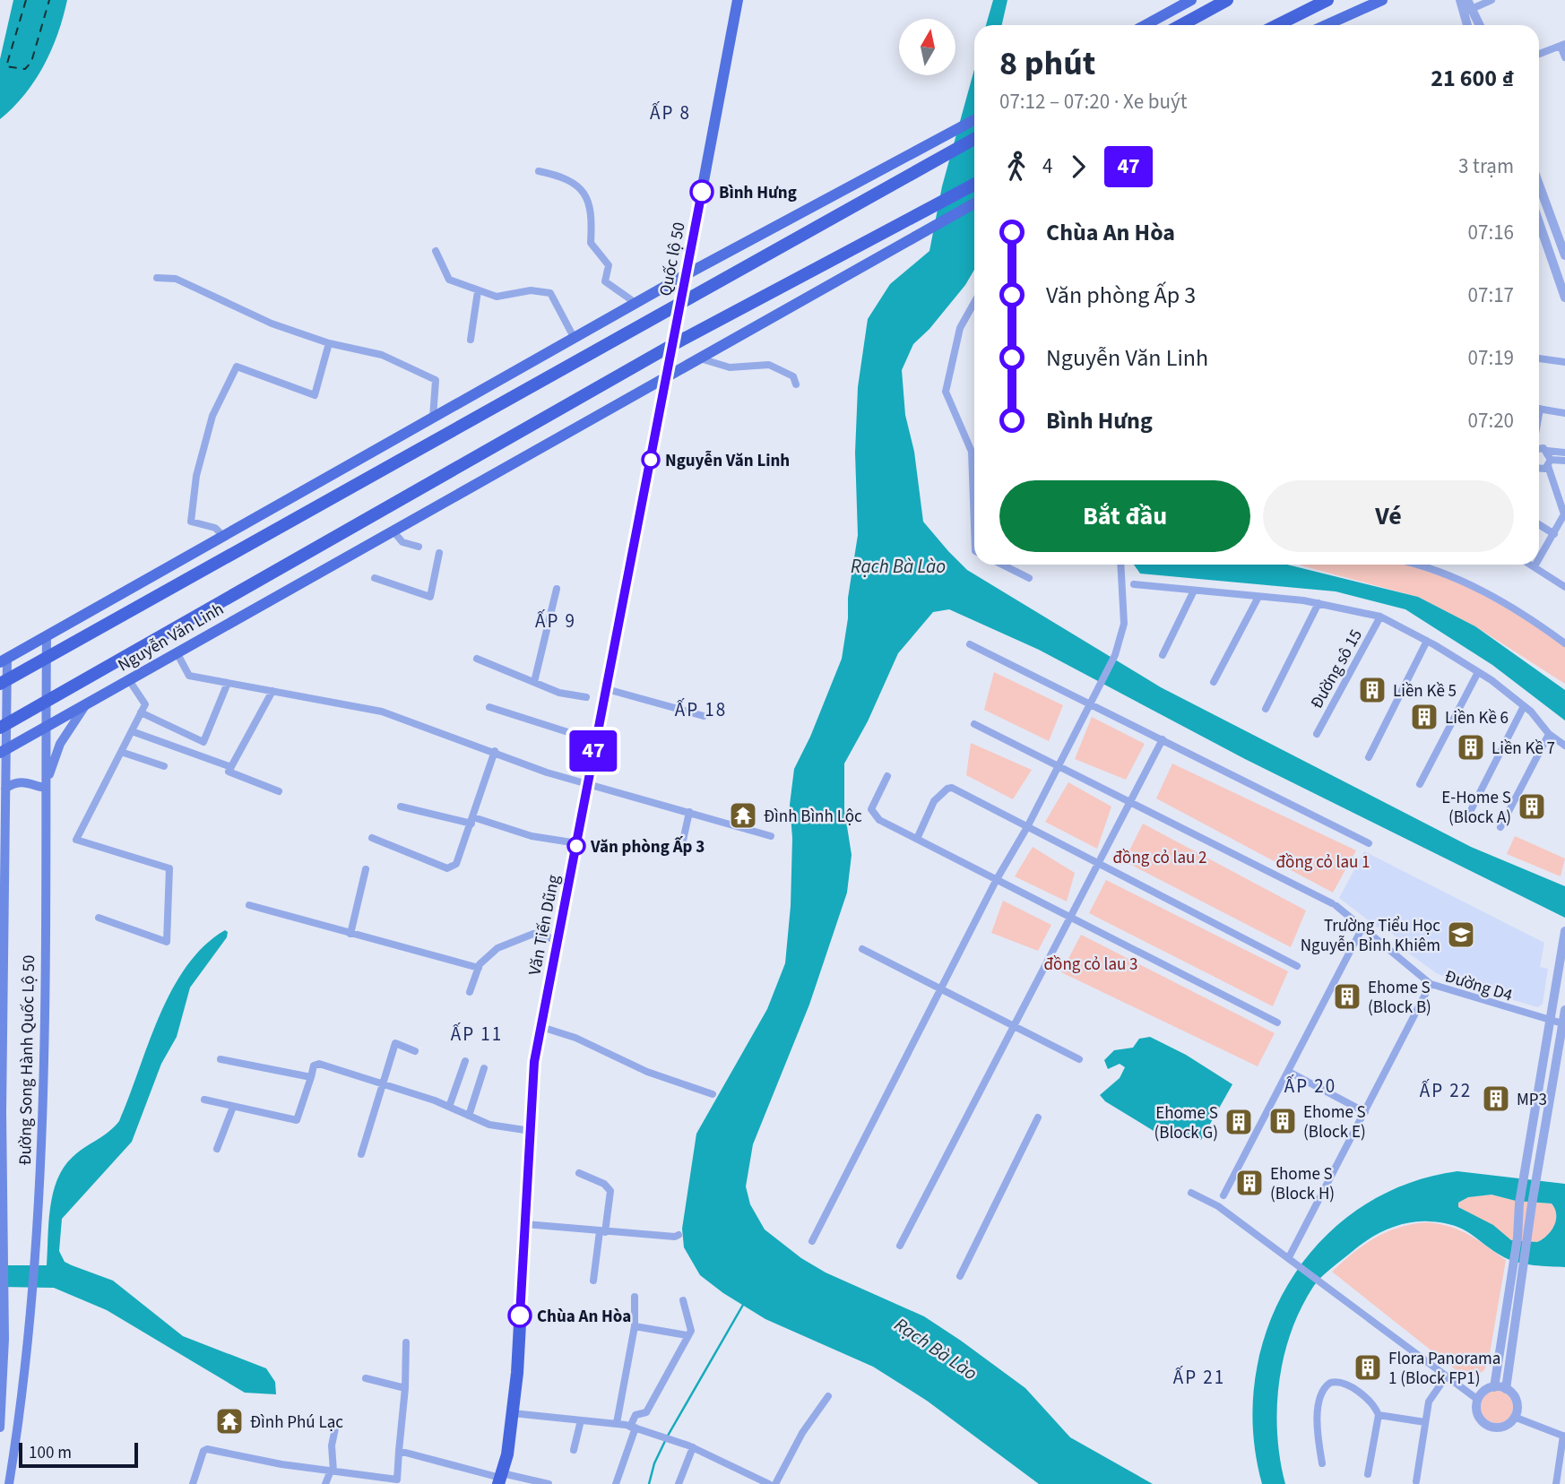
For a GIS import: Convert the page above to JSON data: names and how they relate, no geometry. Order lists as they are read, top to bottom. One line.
{"streets":{"highway":["Quốc lộ 50","Nguyễn Văn Linh","Văn Tiến Dũng"],"main road":["Đường Song Hành Quốc Lộ 50"],"street":["Đường sô 15","Đường D4"]},"crossings":[["Quốc lộ 50","Nguyễn Văn Linh"],["Quốc lộ 50","Văn Tiến Dũng"],["Nguyễn Văn Linh","Văn Tiến Dũng"],["Nguyễn Văn Linh","Đường Song Hành Quốc Lộ 50"]],"districts":["ẤP 8","ẤP 9","ẤP 18","ẤP 11","ẤP 20","ẤP 22","ẤP 21"],"water":["Rạch Bà Lào"],"parks":["đồng cỏ lau 2","đồng cỏ lau 1","đồng cỏ lau 3"],"places":{"other":["Bình Hưng","Nguyễn Văn Linh","Văn phòng Ấp 3","Chùa An Hòa"],"building":["Liền Kề 5","Liền Kề 6","Liền Kề 7","E-Home S (Block A)","Ehome S (Block B)","MP3","Ehome S (Block E)","Ehome S (Block G)","Ehome S (Block H)","Flora Panorama 1 (Block FP1)"],"temple":["Đình Bình Lộc","Đình Phú Lạc"],"school or university":["Trường Tiểu Học Nguyễn Bỉnh Khiêm"]},"lines":["bus line 47"],"scale_bar":"100 m","north":"top","page":{"on_map":"47","heading":["8 phút","07:12 – 07:20 · Xe buýt","21 600 ₫"],"legs":["4","47","3 trạm"],"list":[{"name":"Chùa An Hòa","value":"07:16"},{"name":"Văn phòng Ấp 3","value":"07:17"},{"name":"Nguyễn Văn Linh","value":"07:19"},{"name":"Bình Hưng","value":"07:20"}],"buttons":["Bắt đầu","Vé"],"scale":"100 m"}}
